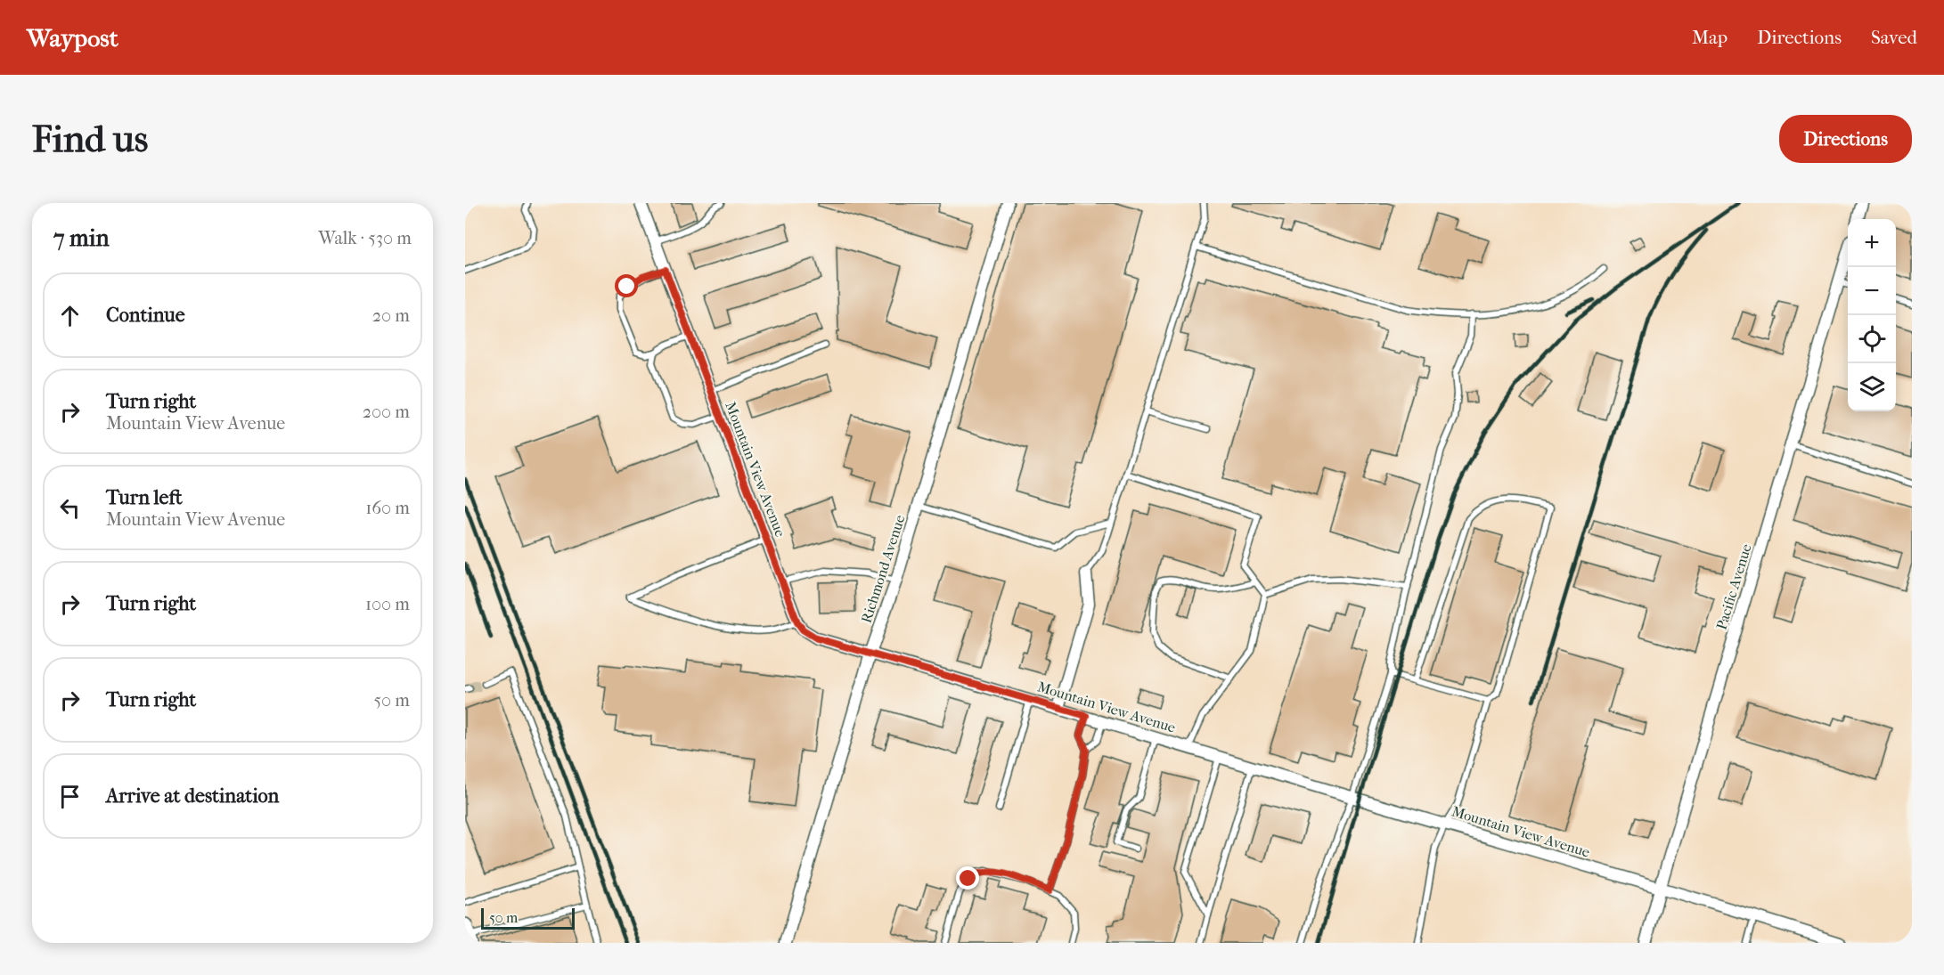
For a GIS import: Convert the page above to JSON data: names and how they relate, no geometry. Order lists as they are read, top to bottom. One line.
{"streets":{"street":["Mountain View Avenue","Richmond Avenue","Pacific Avenue"]},"crossings":[["Mountain View Avenue","Richmond Avenue"],["Mountain View Avenue","Pacific Avenue"]],"scale_bar":"50 m","page":{"header":"Waypost","nav":["Map","Directions","Saved"],"buttons":"Directions","title":"Find us","heading":["7 min","Walk · 530 m"],"map_buttons":["+","−"],"list":[["Continue","20 m"],["Turn right","Mountain View Avenue","200 m"],["Turn left","Mountain View Avenue","160 m"],["Turn right","100 m"],["Turn right","50 m"],"Arrive at destination"],"scale":"50 m"}}
